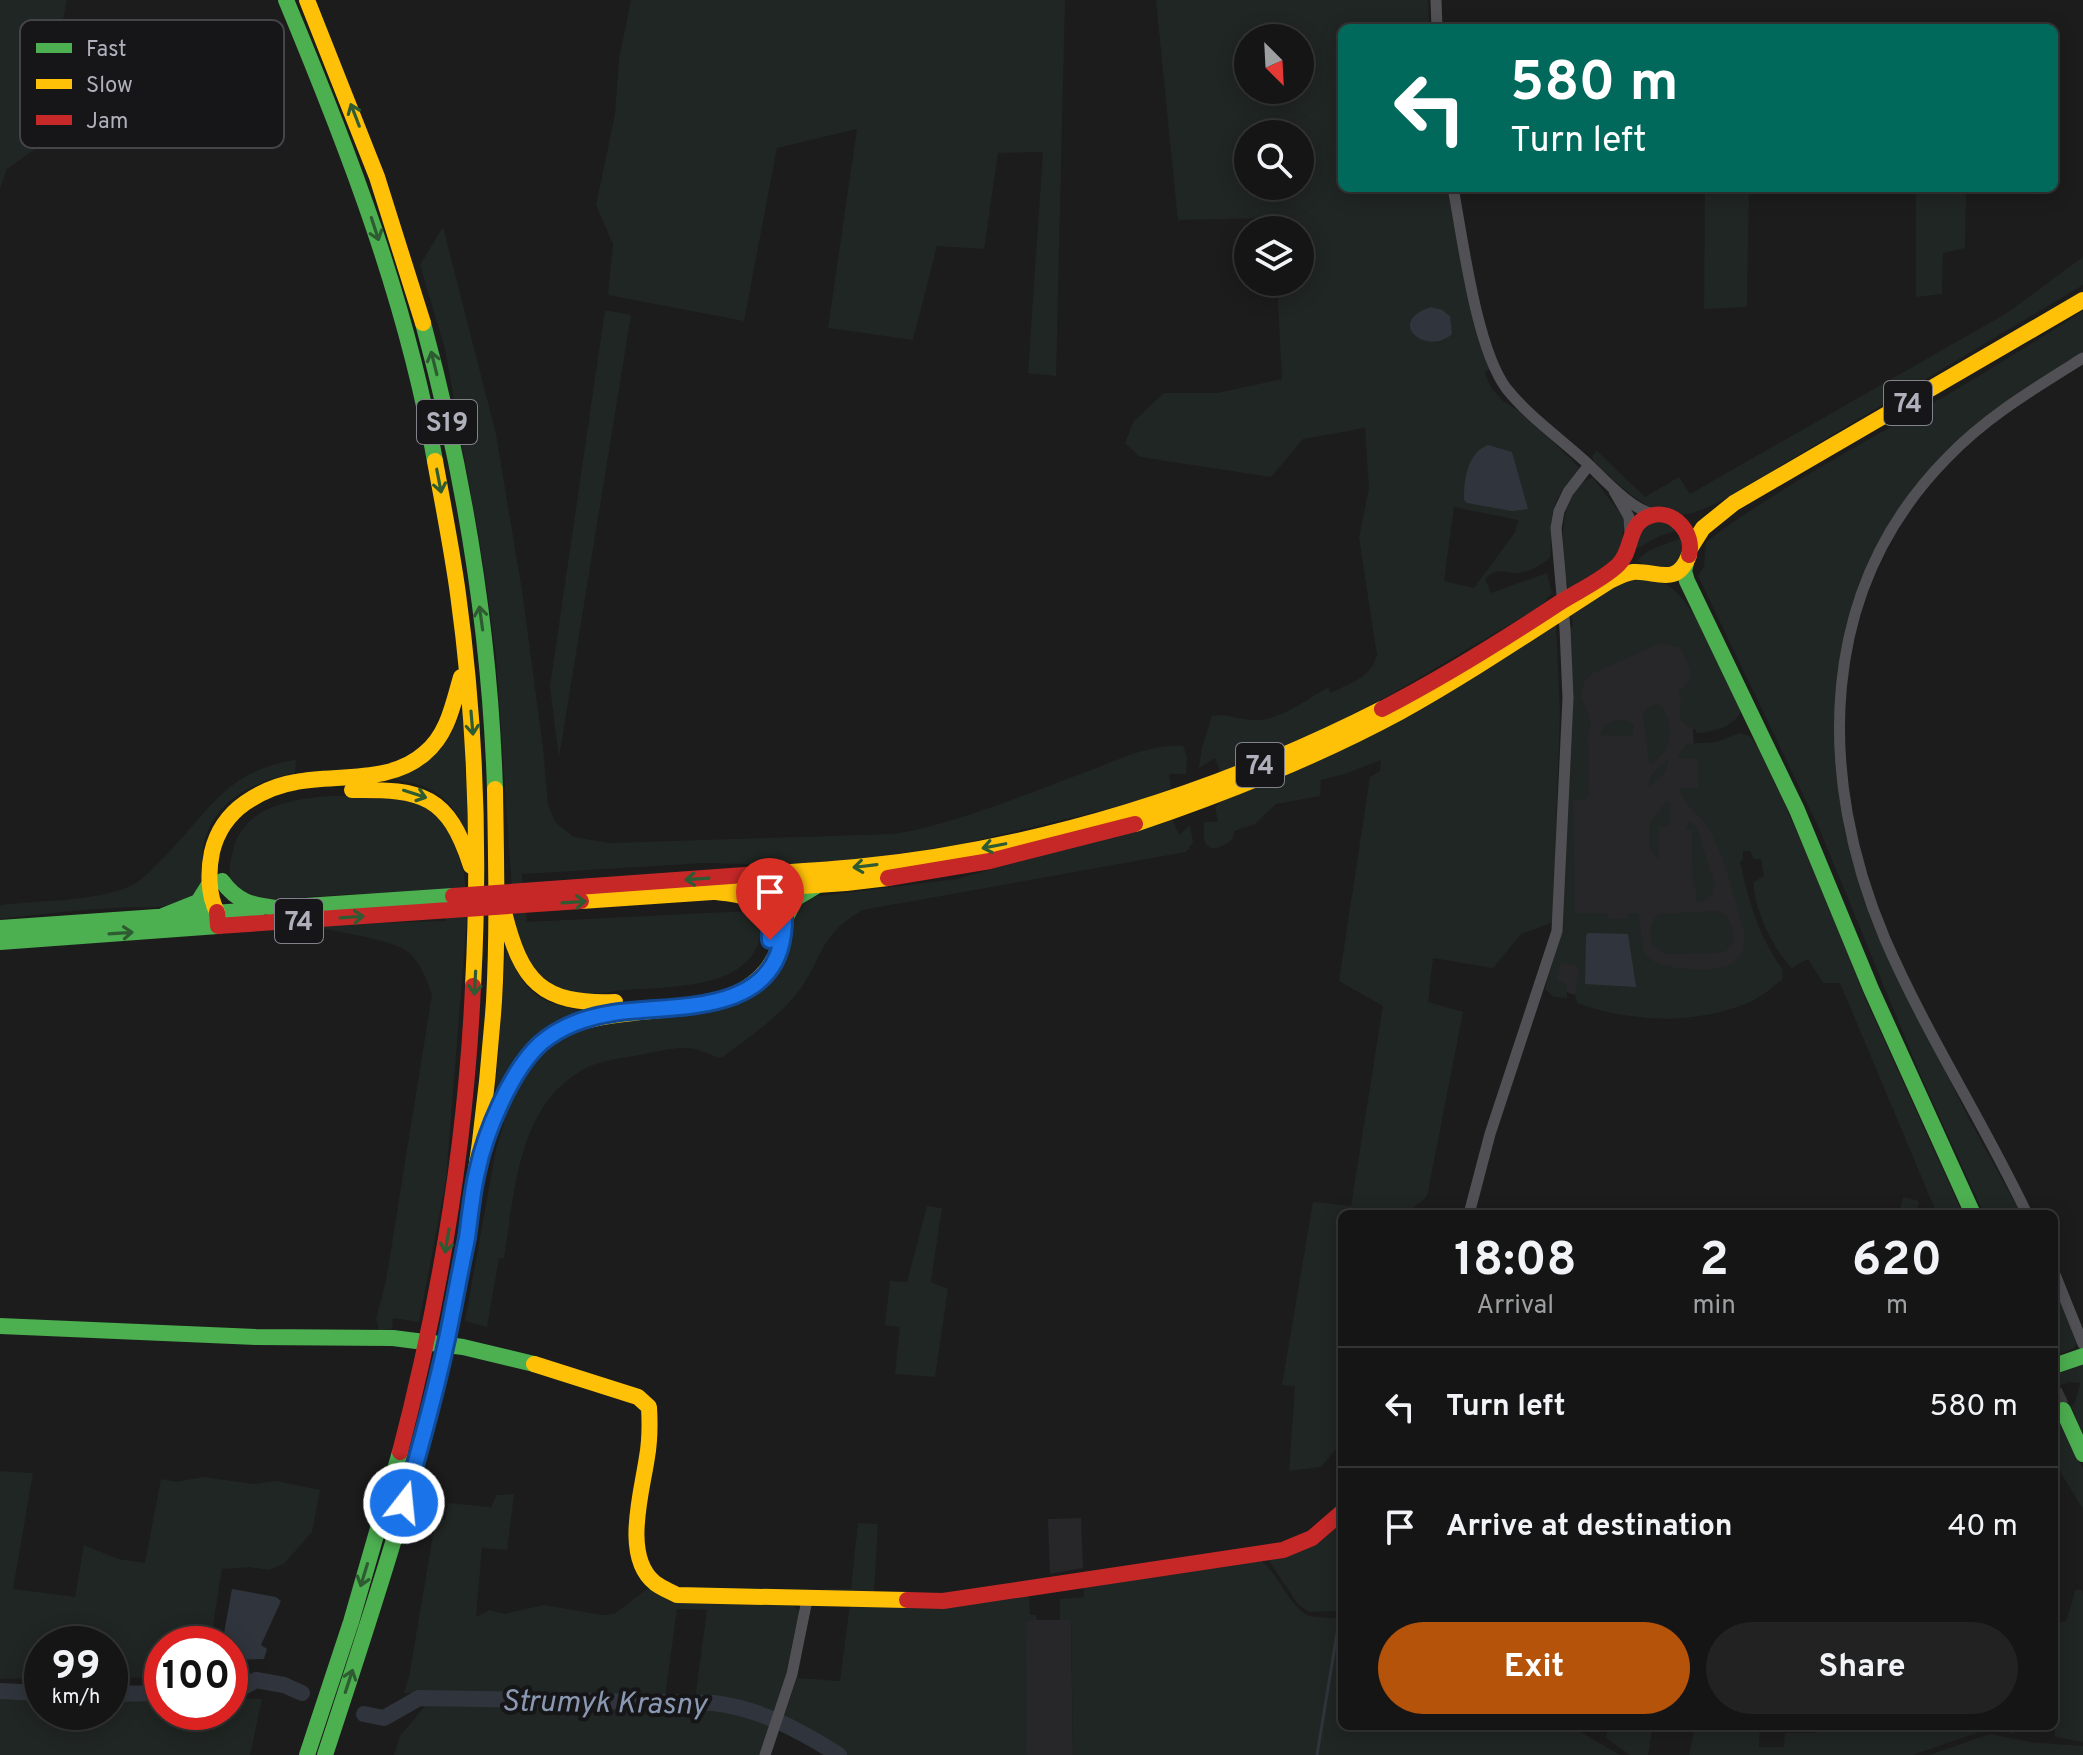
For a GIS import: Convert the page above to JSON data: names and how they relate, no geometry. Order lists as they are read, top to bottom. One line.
{"streets":{"main road":["74","S19"]},"water":["Strumyk Krasny"],"legend":["Fast","Slow","Jam"],"north":"bottom right","page":{"turn":["580 m","Turn left"],"eta":["18:08","Arrival","2","min","620","m"],"list":[{"name":"Turn left","value":"580 m"},{"name":"Arrive at destination","value":"40 m"}],"buttons":["Exit","Share"],"speed":"99 km/h","limit":"100"}}
